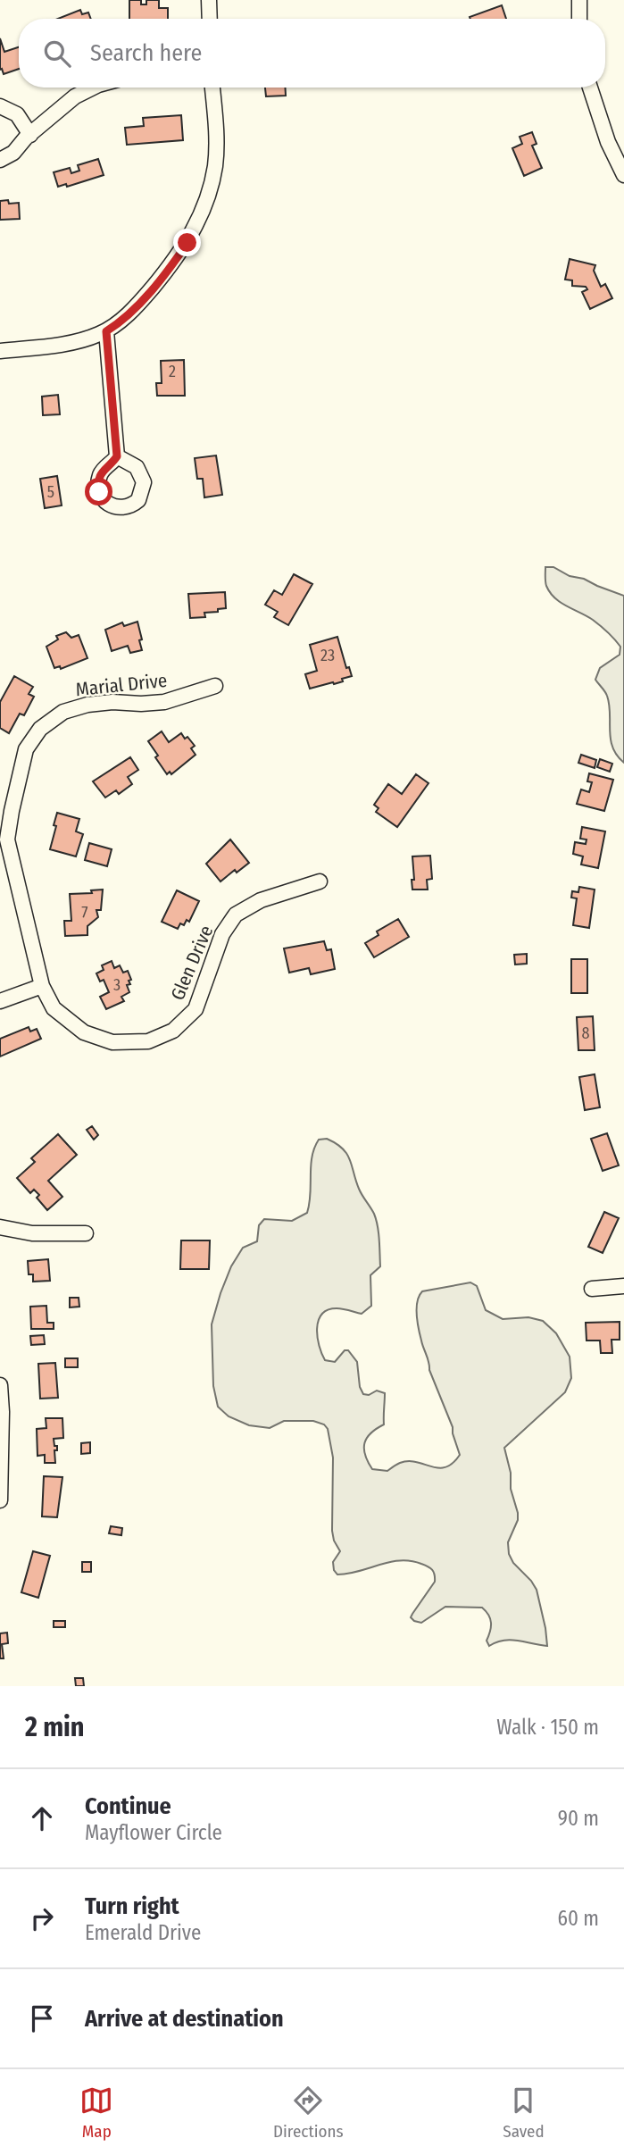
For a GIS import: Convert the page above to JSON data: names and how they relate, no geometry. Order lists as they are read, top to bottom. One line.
{"streets":{"street":["Marial Drive","Glen Drive"]},"crossings":[["Marial Drive","Glen Drive"]],"house_numbers":["2","5","23","7","3","8"],"page":{"search":"Search here","heading":["2 min","Walk · 150 m"],"list":[["Continue","Mayflower Circle","90 m"],["Turn right","Emerald Drive","60 m"],"Arrive at destination"],"nav":["Map","Directions","Saved"]}}
